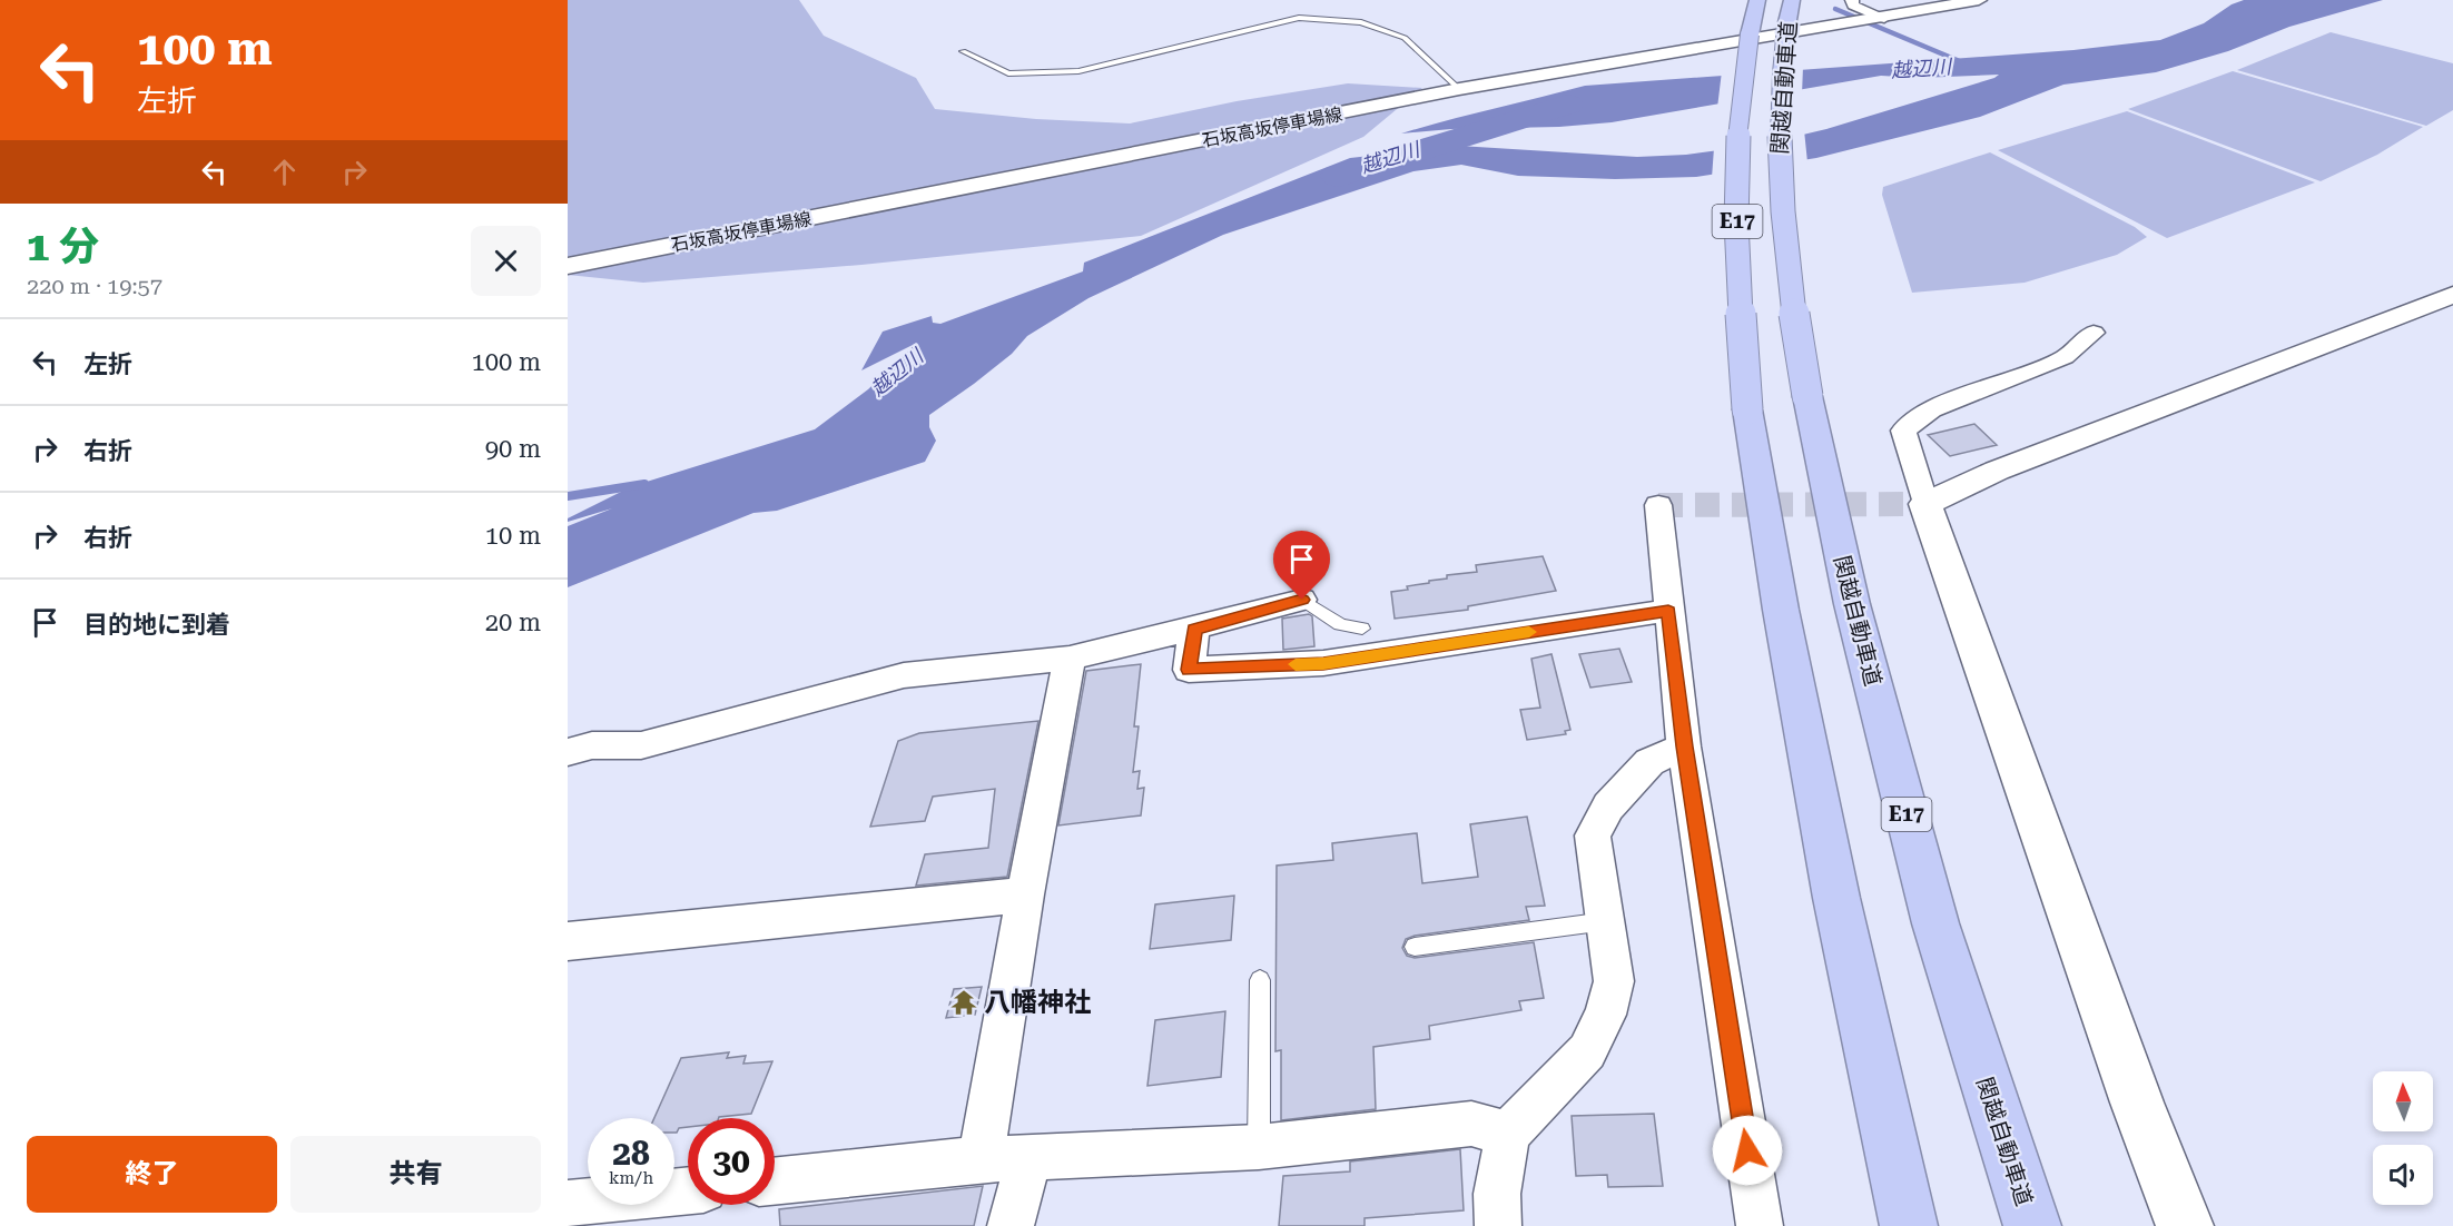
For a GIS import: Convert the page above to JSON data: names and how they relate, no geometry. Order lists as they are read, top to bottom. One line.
{"streets":{"highway":["関越自動車道","E17"],"main road":["石坂高坂停車場線"]},"water":["越辺川"],"places":{"temple":["八幡神社"]},"north":"top","page":{"turn":["100 m","左折"],"heading":["1 分","220 m · 19:57"],"list":[{"name":"左折","value":"100 m"},{"name":"右折","value":"90 m"},{"name":"右折","value":"10 m"},{"name":"目的地に到着","value":"20 m"}],"speed":"28 km/h","limit":"30","buttons":["終了","共有"]}}
